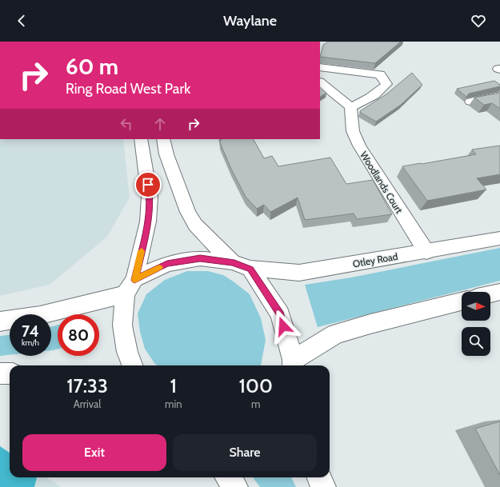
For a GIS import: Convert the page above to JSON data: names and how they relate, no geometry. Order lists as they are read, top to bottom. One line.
{"streets":{"main road":["Woodlands Court","Otley Road"]},"crossings":[["Woodlands Court","Otley Road"]],"north":"right","page":{"header":"Waylane","turn":["60 m","Ring Road West Park"],"speed":"74 km/h","limit":"80","eta":["17:33","Arrival","1","min","100","m"],"buttons":["Exit","Share"]}}
